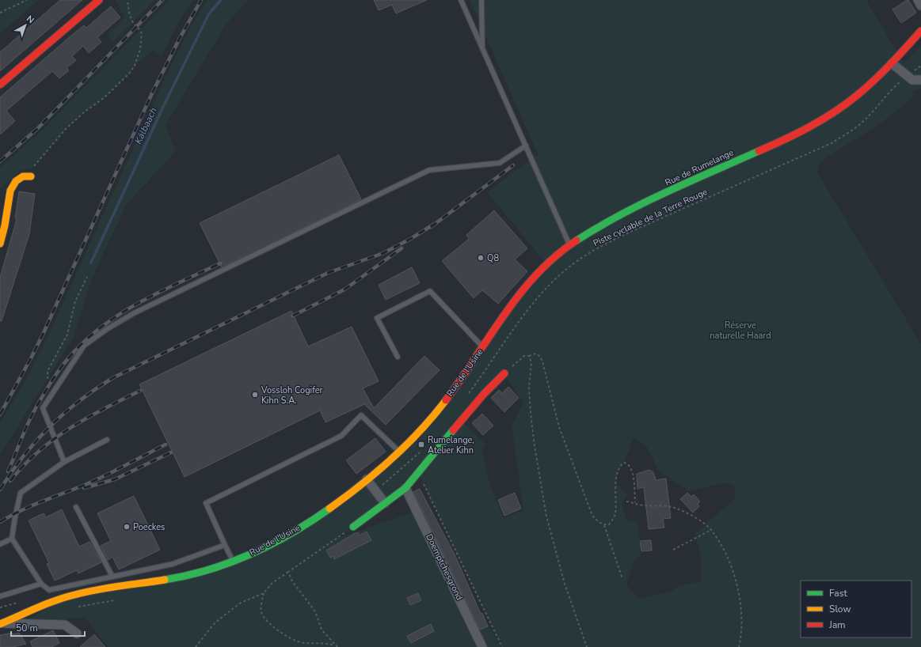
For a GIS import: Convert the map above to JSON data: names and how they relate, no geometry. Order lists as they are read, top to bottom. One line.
{"streets":{"main road":["Rue de Rumelange","Rue de l'Usine"],"street":["Doemptchesgrond"],"path":["Piste cyclable de la Terre Rouge"]},"crossings":[["Rue de Rumelange","Rue de l'Usine"]],"water":["Kälbaach"],"parks":["Réserve naturelle Haard"],"places":{"other":["Q8","Vossloh Cogifer Kihn S.A.","Poeckes"],"transit":["Rumelange, Atelier Kihn"]},"legend":["Fast","Slow","Jam"],"scale_bar":"50 m","north":"top right"}
